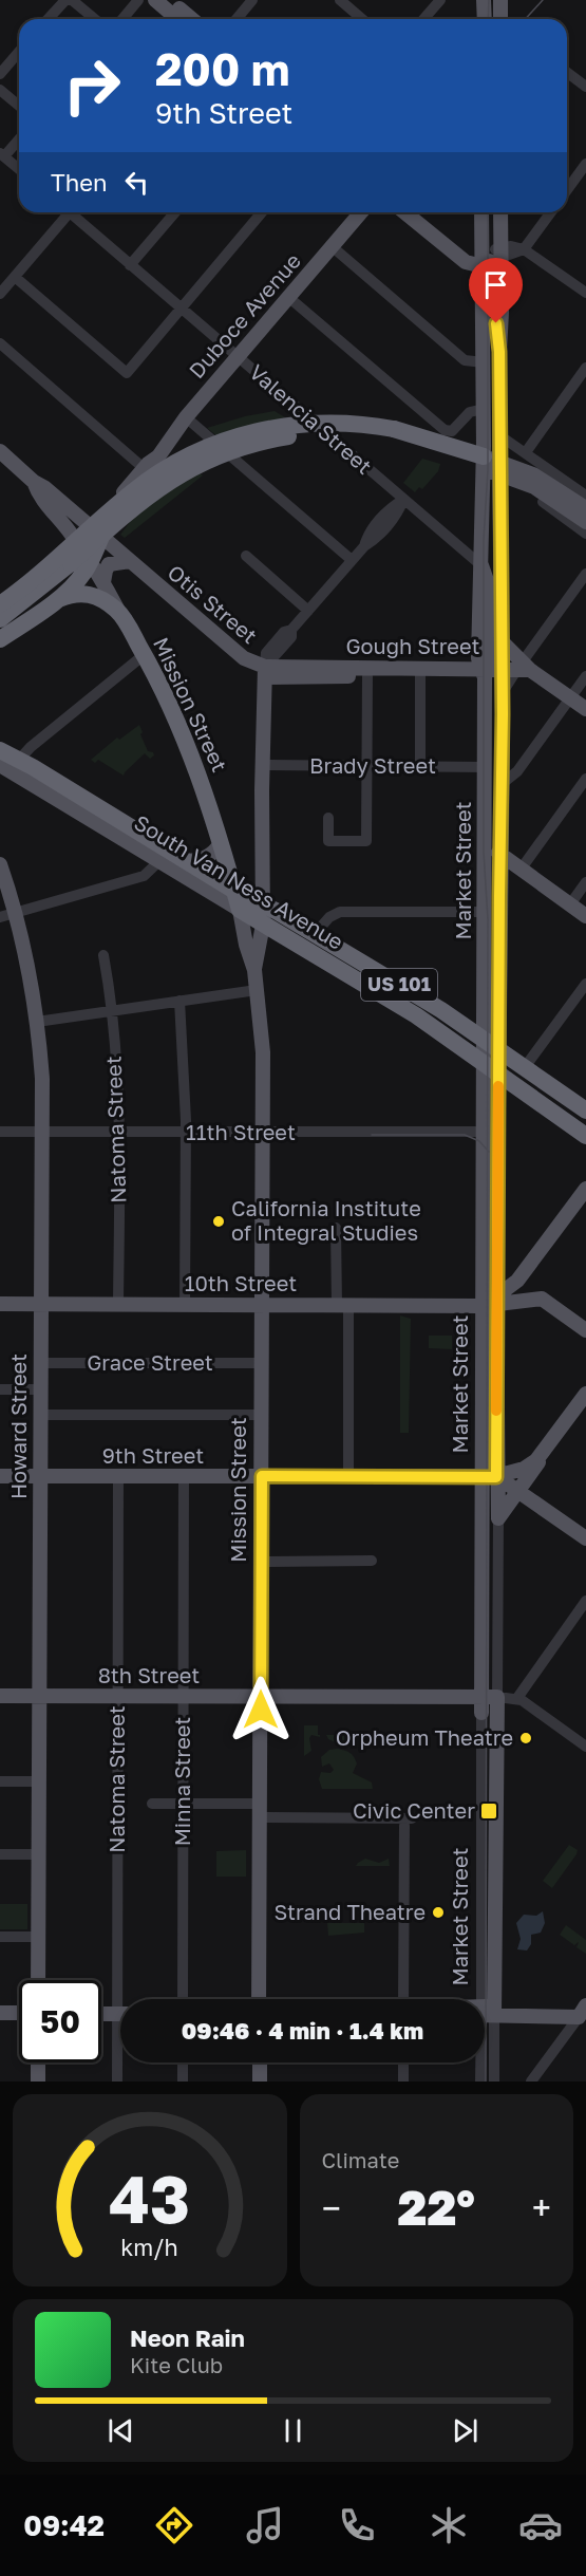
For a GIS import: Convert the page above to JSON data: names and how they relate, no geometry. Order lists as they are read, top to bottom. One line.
{"streets":{"highway":["Mission Street","South Van Ness Avenue","US 101"],"main road":["Duboce Avenue","Otis Street","Gough Street","Market Street","10th Street","Howard Street","9th Street","8th Street"],"street":["Valencia Street","Brady Street","Natoma Street","11th Street","Grace Street","Minna Street"]},"crossings":[["Duboce Avenue","Valencia Street"],["Duboce Avenue","Otis Street"],["Duboce Avenue","Mission Street"],["Valencia Street","Market Street"],["Otis Street","Gough Street"],["Otis Street","Mission Street"],["Gough Street","Market Street"],["Mission Street","South Van Ness Avenue"],["Mission Street","11th Street"],["Mission Street","10th Street"],["Mission Street","Grace Street"],["Mission Street","9th Street"],["Mission Street","8th Street"],["Brady Street","Market Street"],["Market Street","South Van Ness Avenue"],["Market Street","US 101"],["Market Street","11th Street"],["Market Street","10th Street"],["Market Street","9th Street"],["Market Street","8th Street"],["South Van Ness Avenue","US 101"],["Natoma Street","11th Street"],["Natoma Street","10th Street"],["Natoma Street","9th Street"],["Natoma Street","8th Street"],["11th Street","Howard Street"],["10th Street","Howard Street"],["Grace Street","Howard Street"],["Howard Street","9th Street"],["Howard Street","8th Street"],["9th Street","Minna Street"],["8th Street","Minna Street"]],"places":{"other":["California Institute of Integral Studies","Orpheum Theatre","Strand Theatre"],"transit":["Civic Center"]},"page":{"turn":["200 m","9th Street"],"then":"Then","limit":"50","trip":"09:46 · 4 min · 1.4 km","tile":"Climate","heat":["−","22°","+"],"song":["Neon Rain","Kite Club"],"tabs":"09:42","gauge":["43","km/h"]}}
